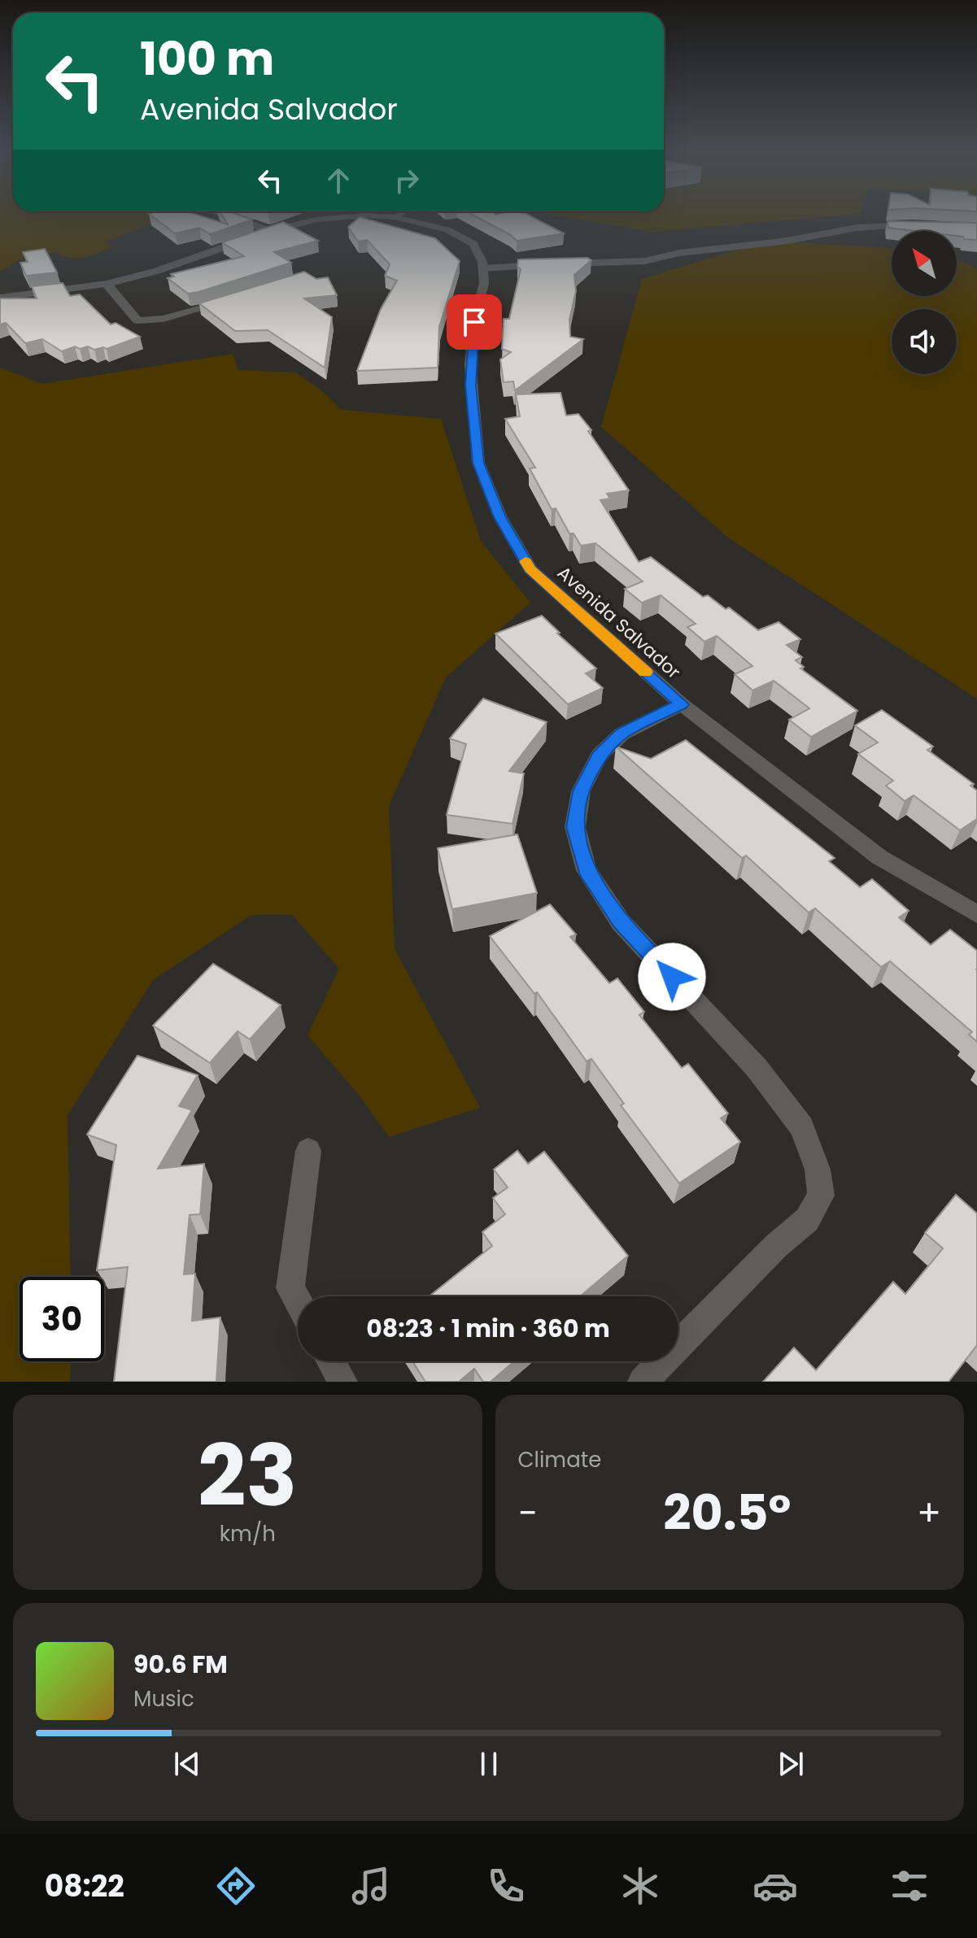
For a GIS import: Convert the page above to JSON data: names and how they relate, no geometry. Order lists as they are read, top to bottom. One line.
{"streets":{"street":["Avenida Salvador"]},"north":"top left","page":{"turn":["100 m","Avenida Salvador"],"limit":"30","trip":"08:23 · 1 min · 360 m","tile":[["23","km/h"],"Climate"],"heat":["−","20.5°","+"],"song":["90.6 FM","Music"],"tabs":"08:22"}}
